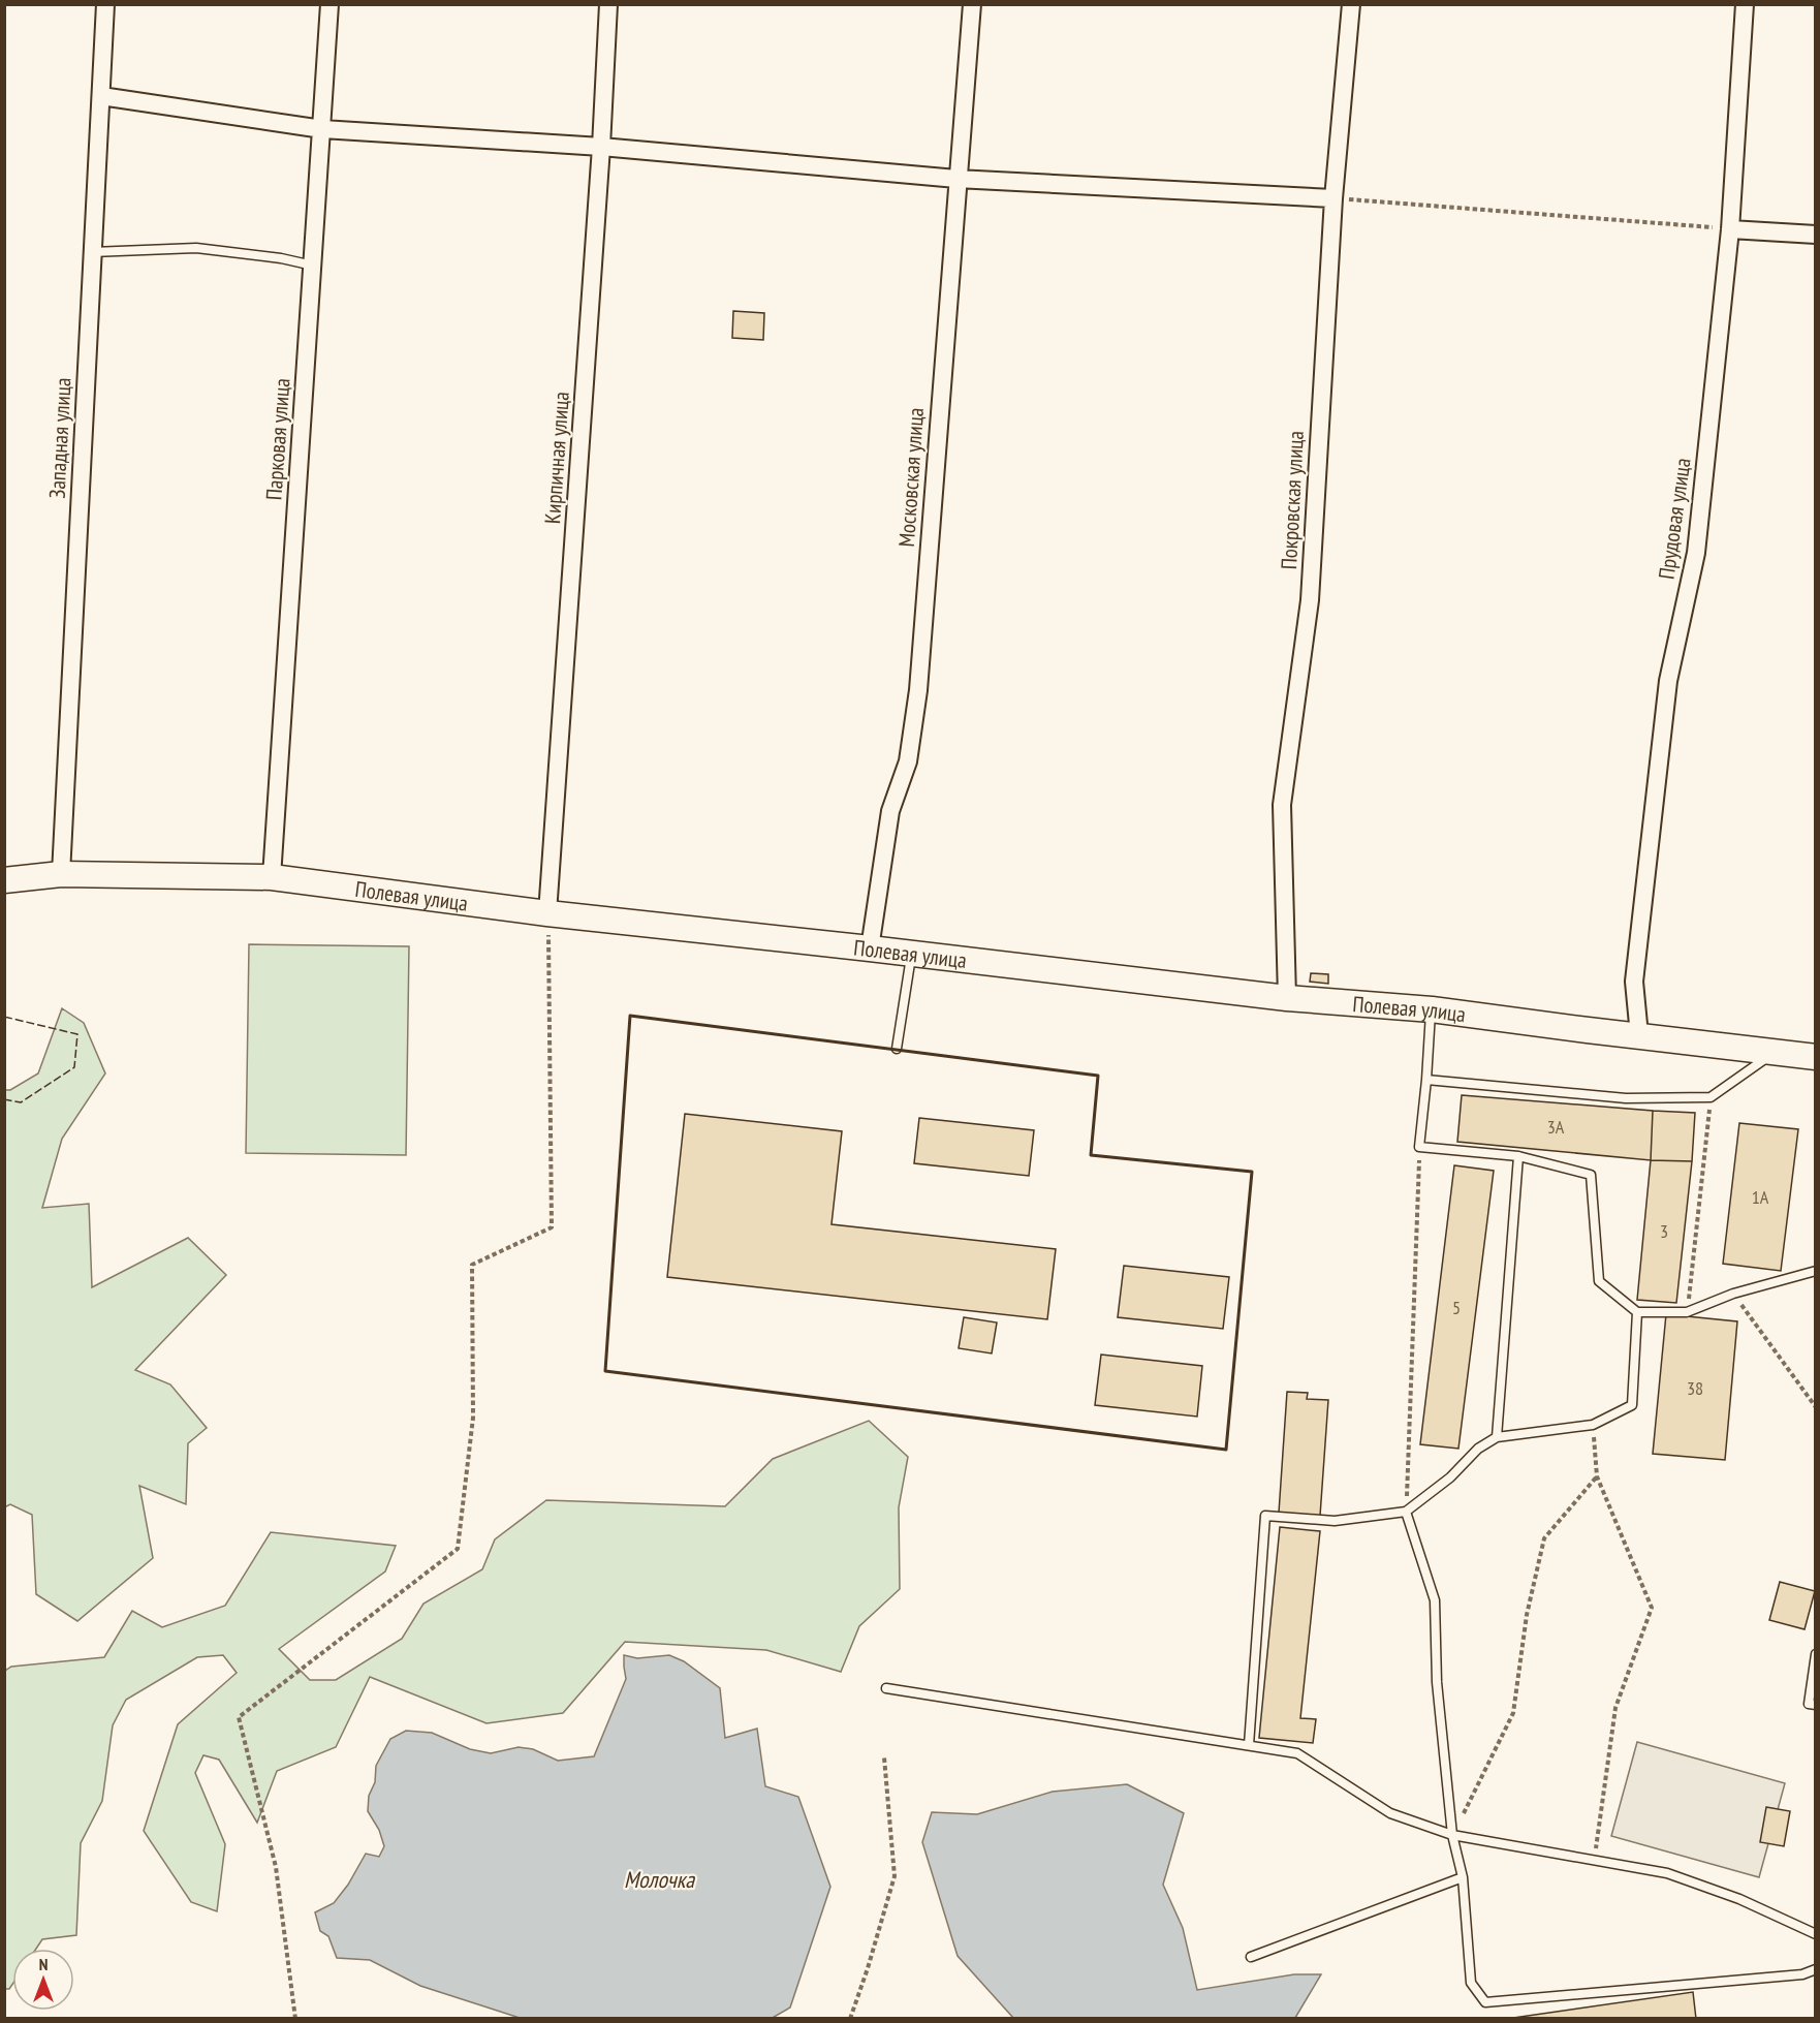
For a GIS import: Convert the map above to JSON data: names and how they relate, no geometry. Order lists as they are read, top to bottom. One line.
{"streets":{"street":["Западная улица","Парковая улица","Кирпичная улица","Московская улица","Покровская улица","Прудовая улица","Полевая улица"]},"crossings":[["Западная улица","Полевая улица"],["Парковая улица","Полевая улица"],["Кирпичная улица","Полевая улица"],["Московская улица","Полевая улица"],["Покровская улица","Полевая улица"],["Прудовая улица","Полевая улица"]],"water":["Молочка"],"house_numbers":["3А","1А","3","5","38"],"north":"top"}
